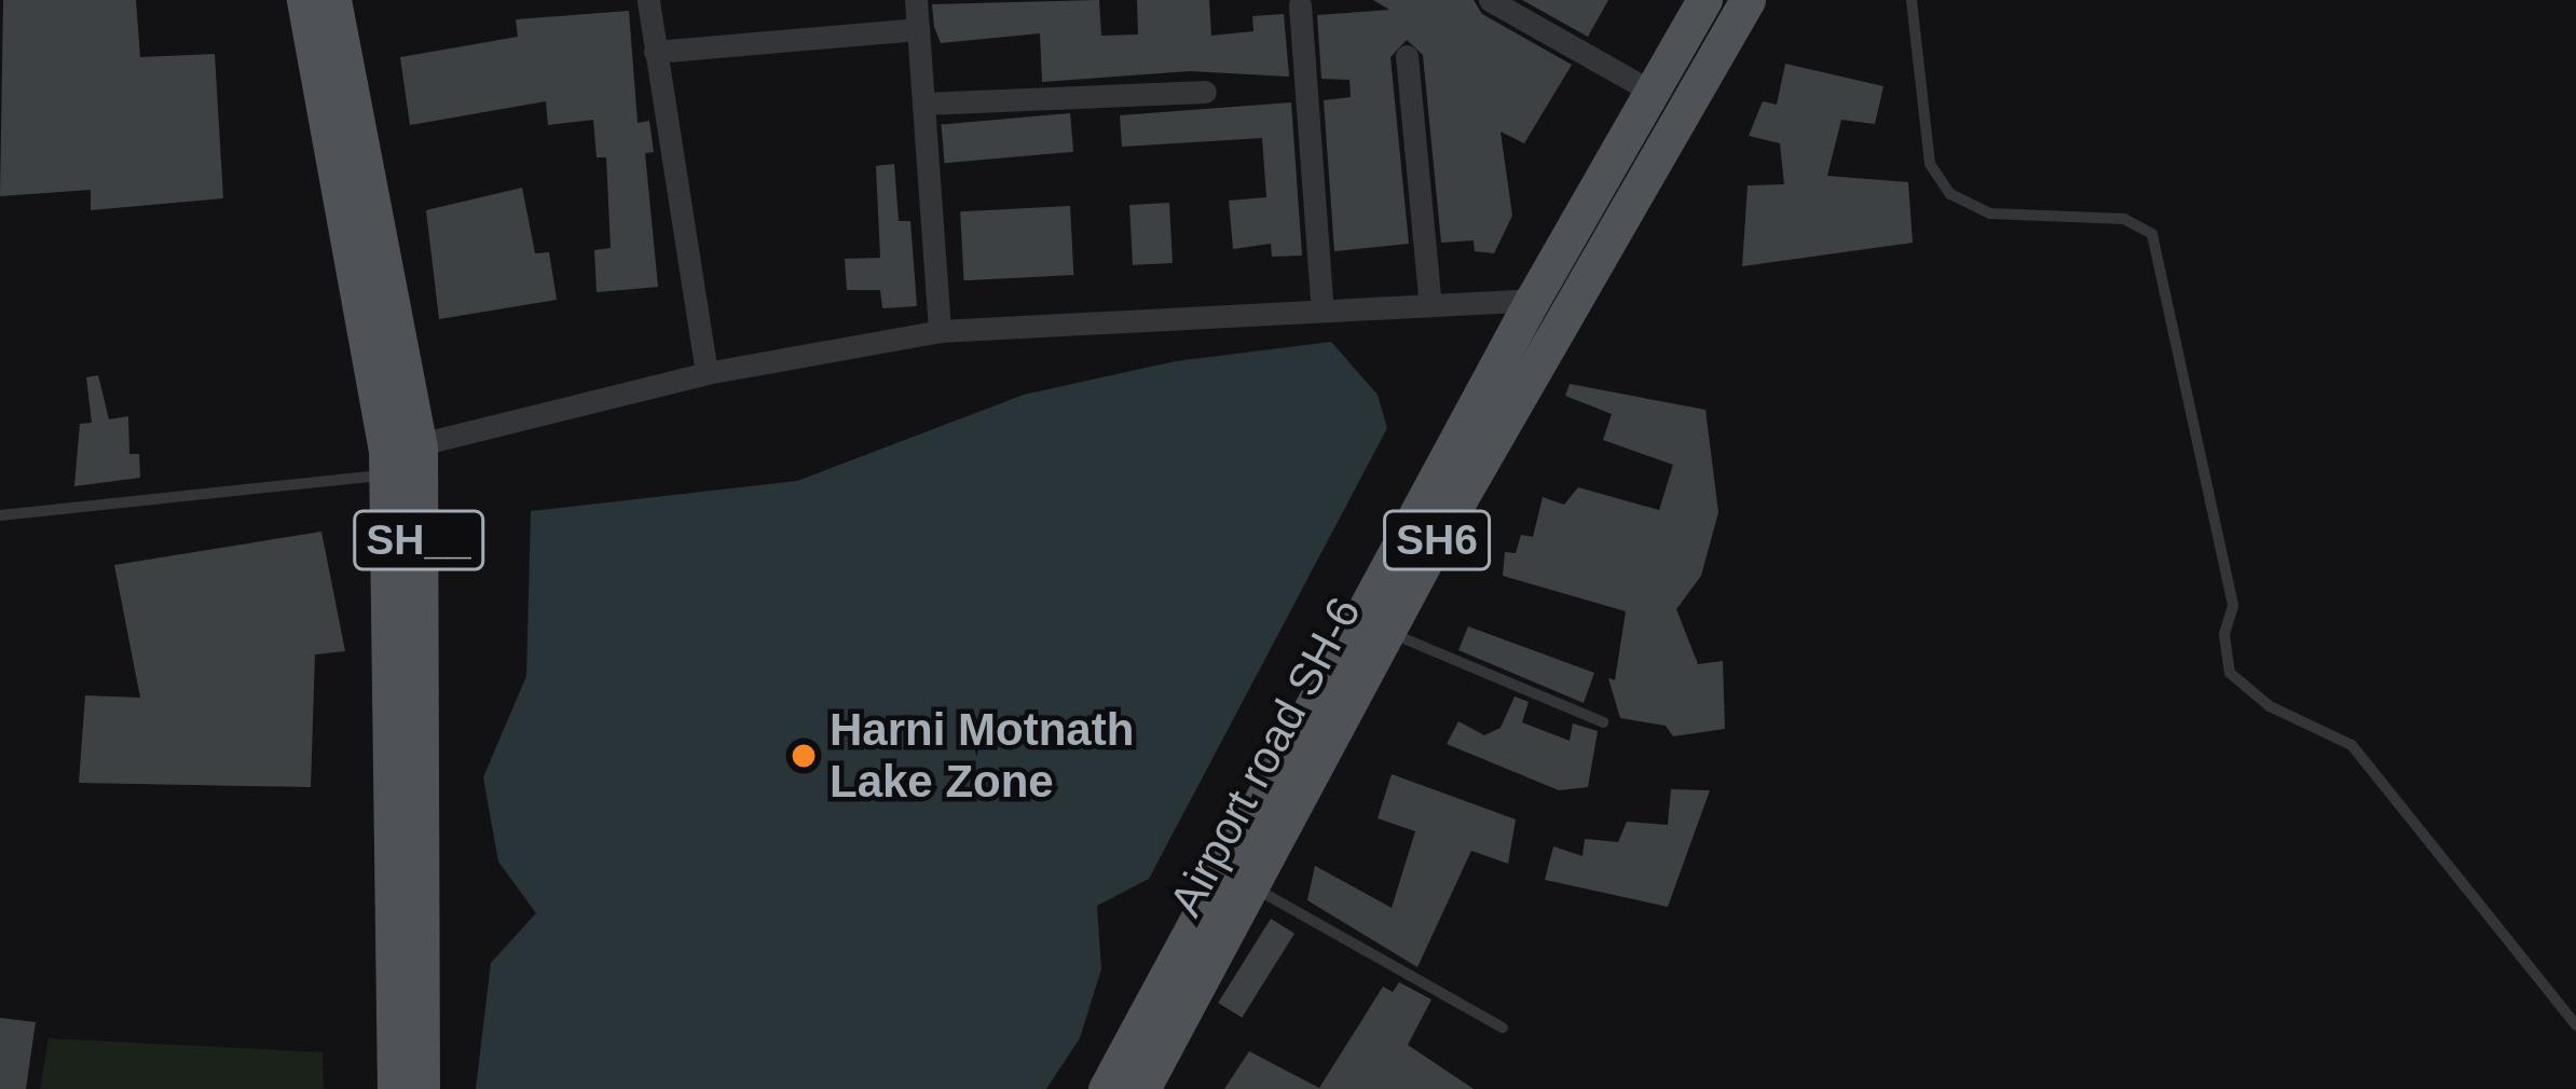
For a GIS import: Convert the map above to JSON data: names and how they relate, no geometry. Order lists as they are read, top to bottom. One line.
{"streets":{"main road":["SH__","SH6","Airport road SH-6"]},"crossings":[["SH6","Airport road SH-6"]],"places":["Harni Motnath Lake Zone"]}
